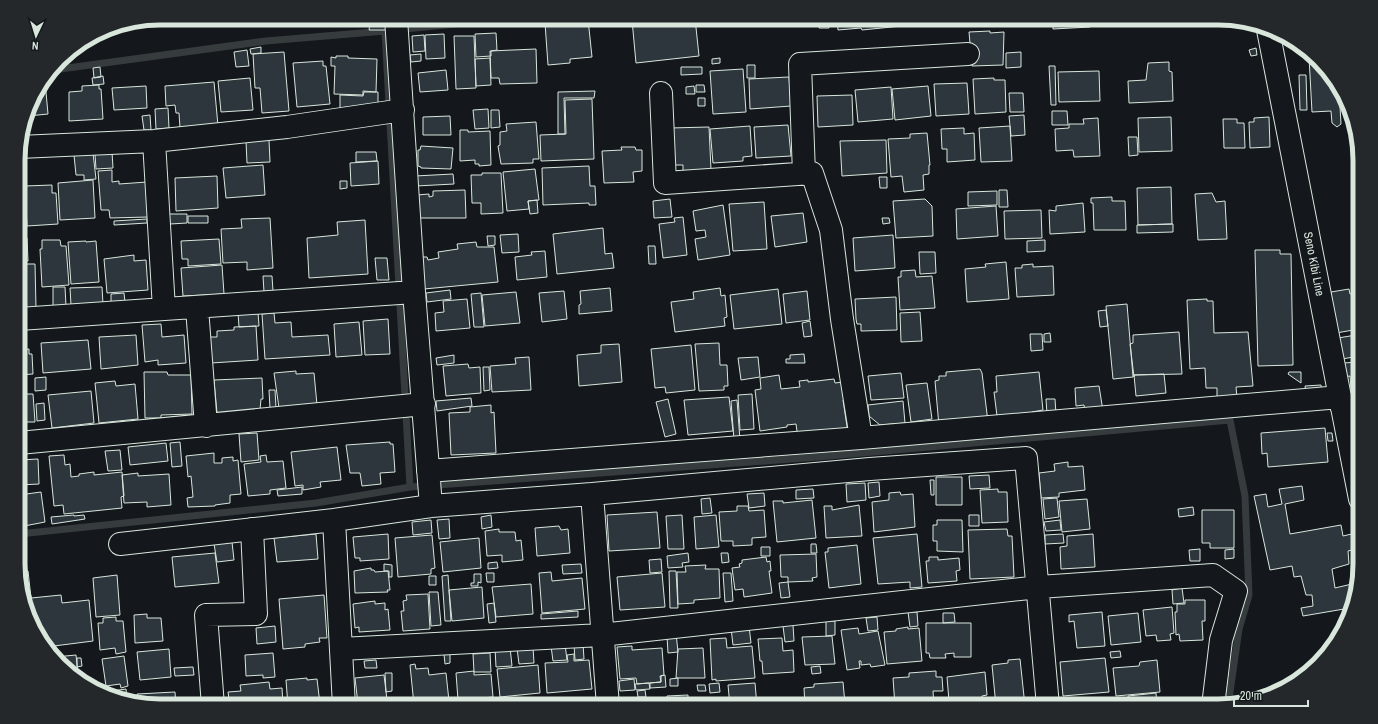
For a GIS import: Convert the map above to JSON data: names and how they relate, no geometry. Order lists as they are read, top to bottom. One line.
{"streets":{"street":["Seno Kibi Line"]},"scale_bar":"20 m","north":"bottom"}
